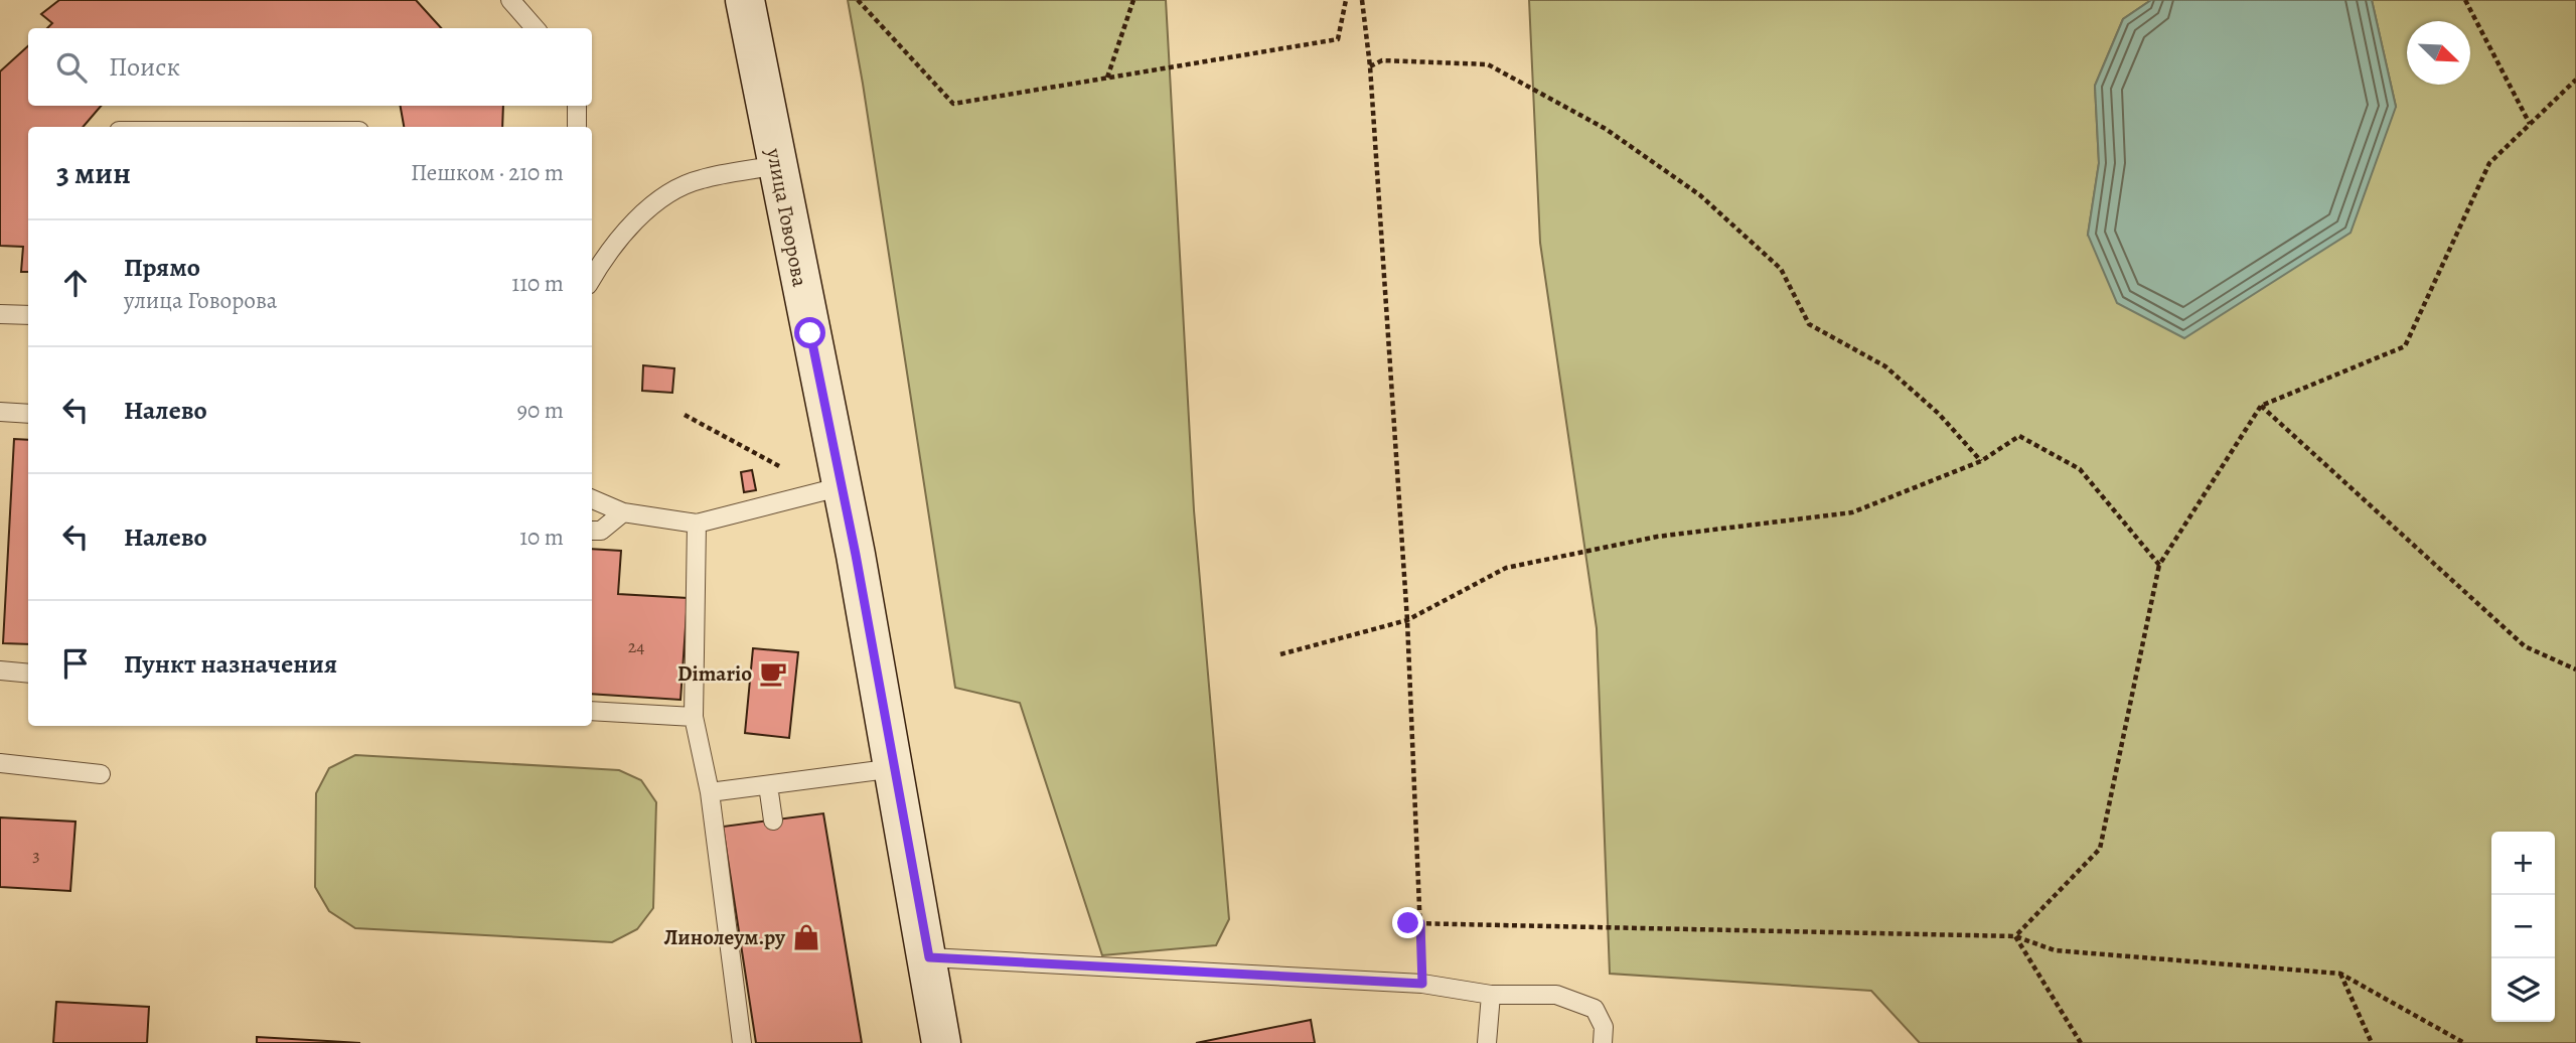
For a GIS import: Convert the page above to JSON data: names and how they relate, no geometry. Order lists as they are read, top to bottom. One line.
{"streets":{"main road":["улица Говорова"]},"places":{"cafe":["Dimario"],"shop":["Линолеум.ру"]},"house_numbers":["24","3"],"north":"bottom right","page":{"search":"Поиск","heading":["3 мин","Пешком · 210 m"],"list":[["Прямо","улица Говорова","110 m"],["Налево","90 m"],["Налево","10 m"],"Пункт назначения"],"map_buttons":["+","−"]}}
